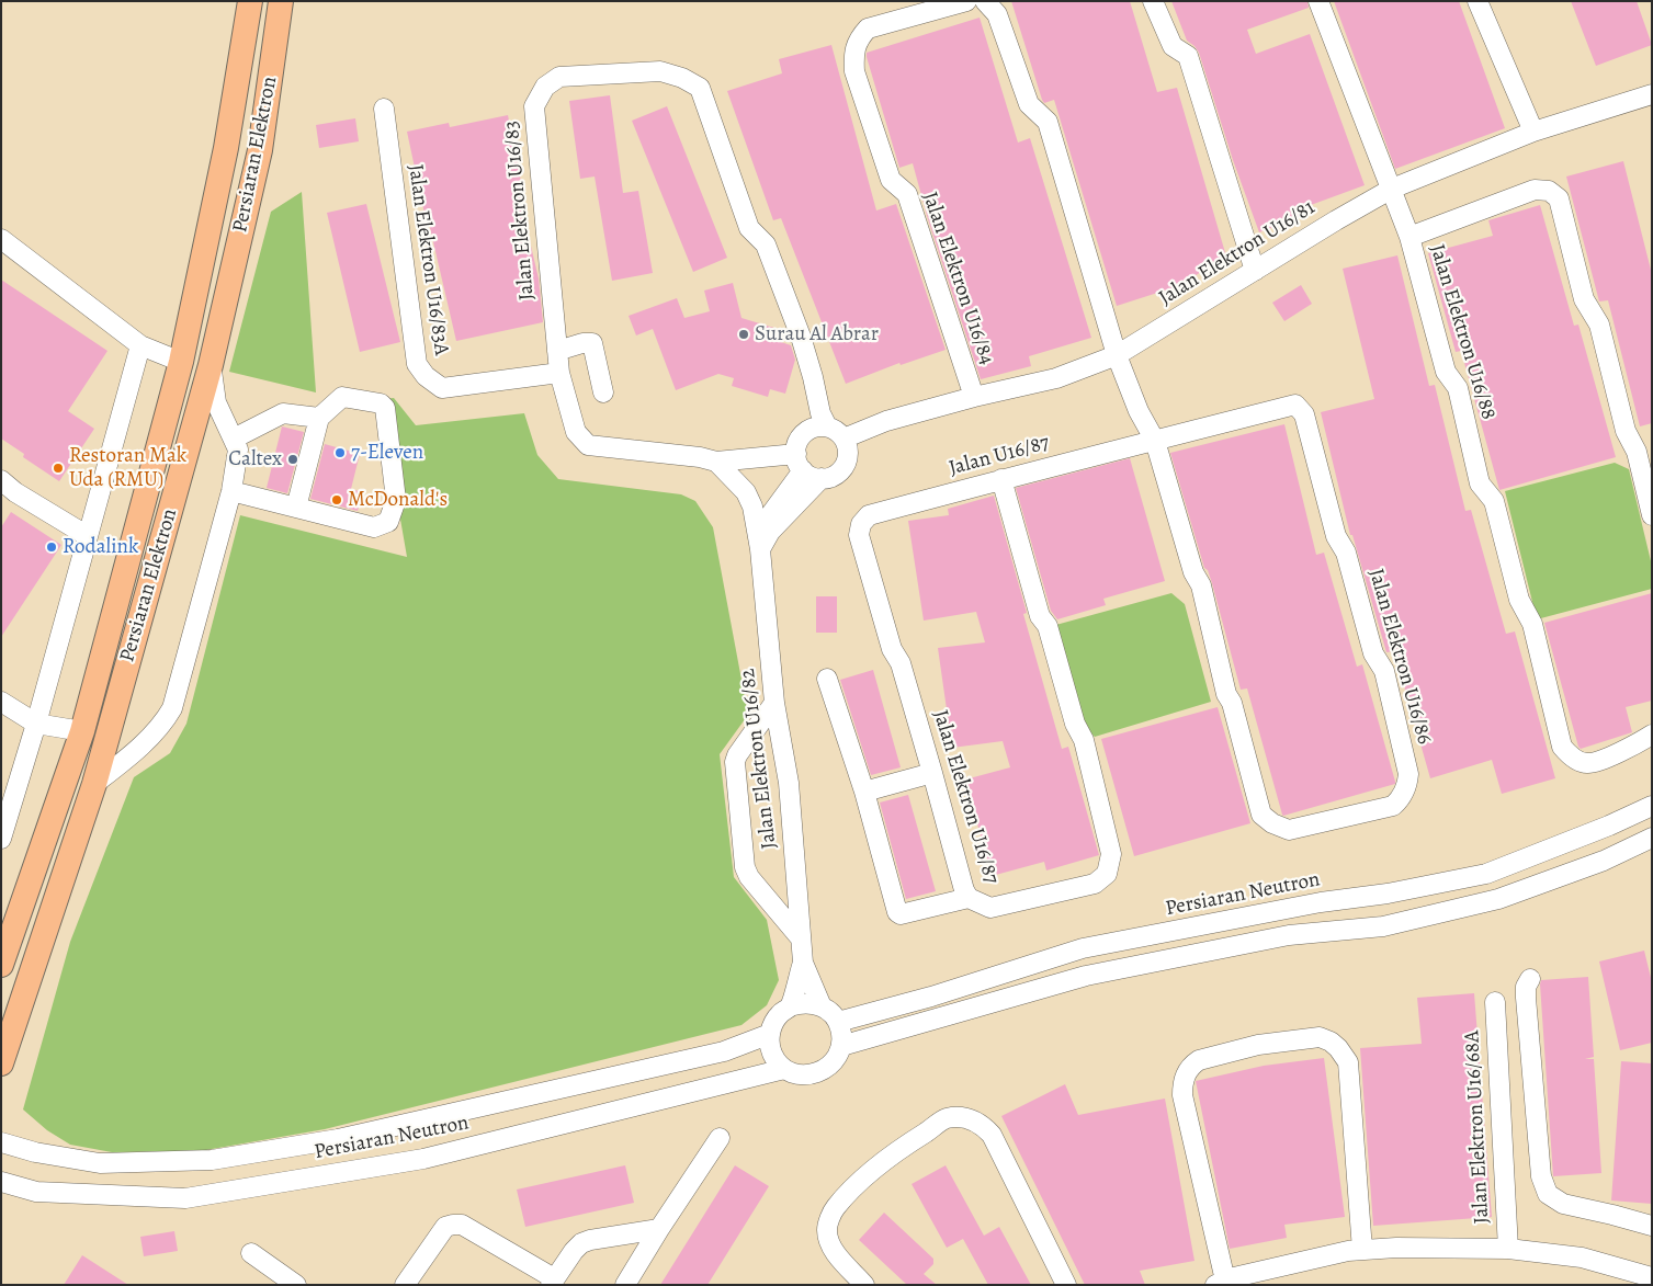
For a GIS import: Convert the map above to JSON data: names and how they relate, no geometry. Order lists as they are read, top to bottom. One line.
{"streets":{"main road":["Persiaran Elektron"],"street":["Jalan Elektron U16/83","Jalan Elektron U16/81","Jalan Elektron U16/83A","Jalan Elektron U16/84","Jalan Elektron U16/88","Jalan U16/87","Jalan Elektron U16/86","Jalan Elektron U16/82","Jalan Elektron U16/87","Persiaran Neutron","Jalan Elektron U16/68A"]},"crossings":[["Jalan Elektron U16/83","Jalan Elektron U16/81"],["Jalan Elektron U16/83","Jalan Elektron U16/83A"],["Jalan Elektron U16/81","Jalan Elektron U16/84"],["Jalan Elektron U16/81","Jalan Elektron U16/86"],["Jalan U16/87","Jalan Elektron U16/86"],["Jalan U16/87","Jalan Elektron U16/87"]],"places":["Surau Al Abrar","7-Eleven","Caltex","Restoran Mak Uda (RMU)","McDonald's","Rodalink"]}
